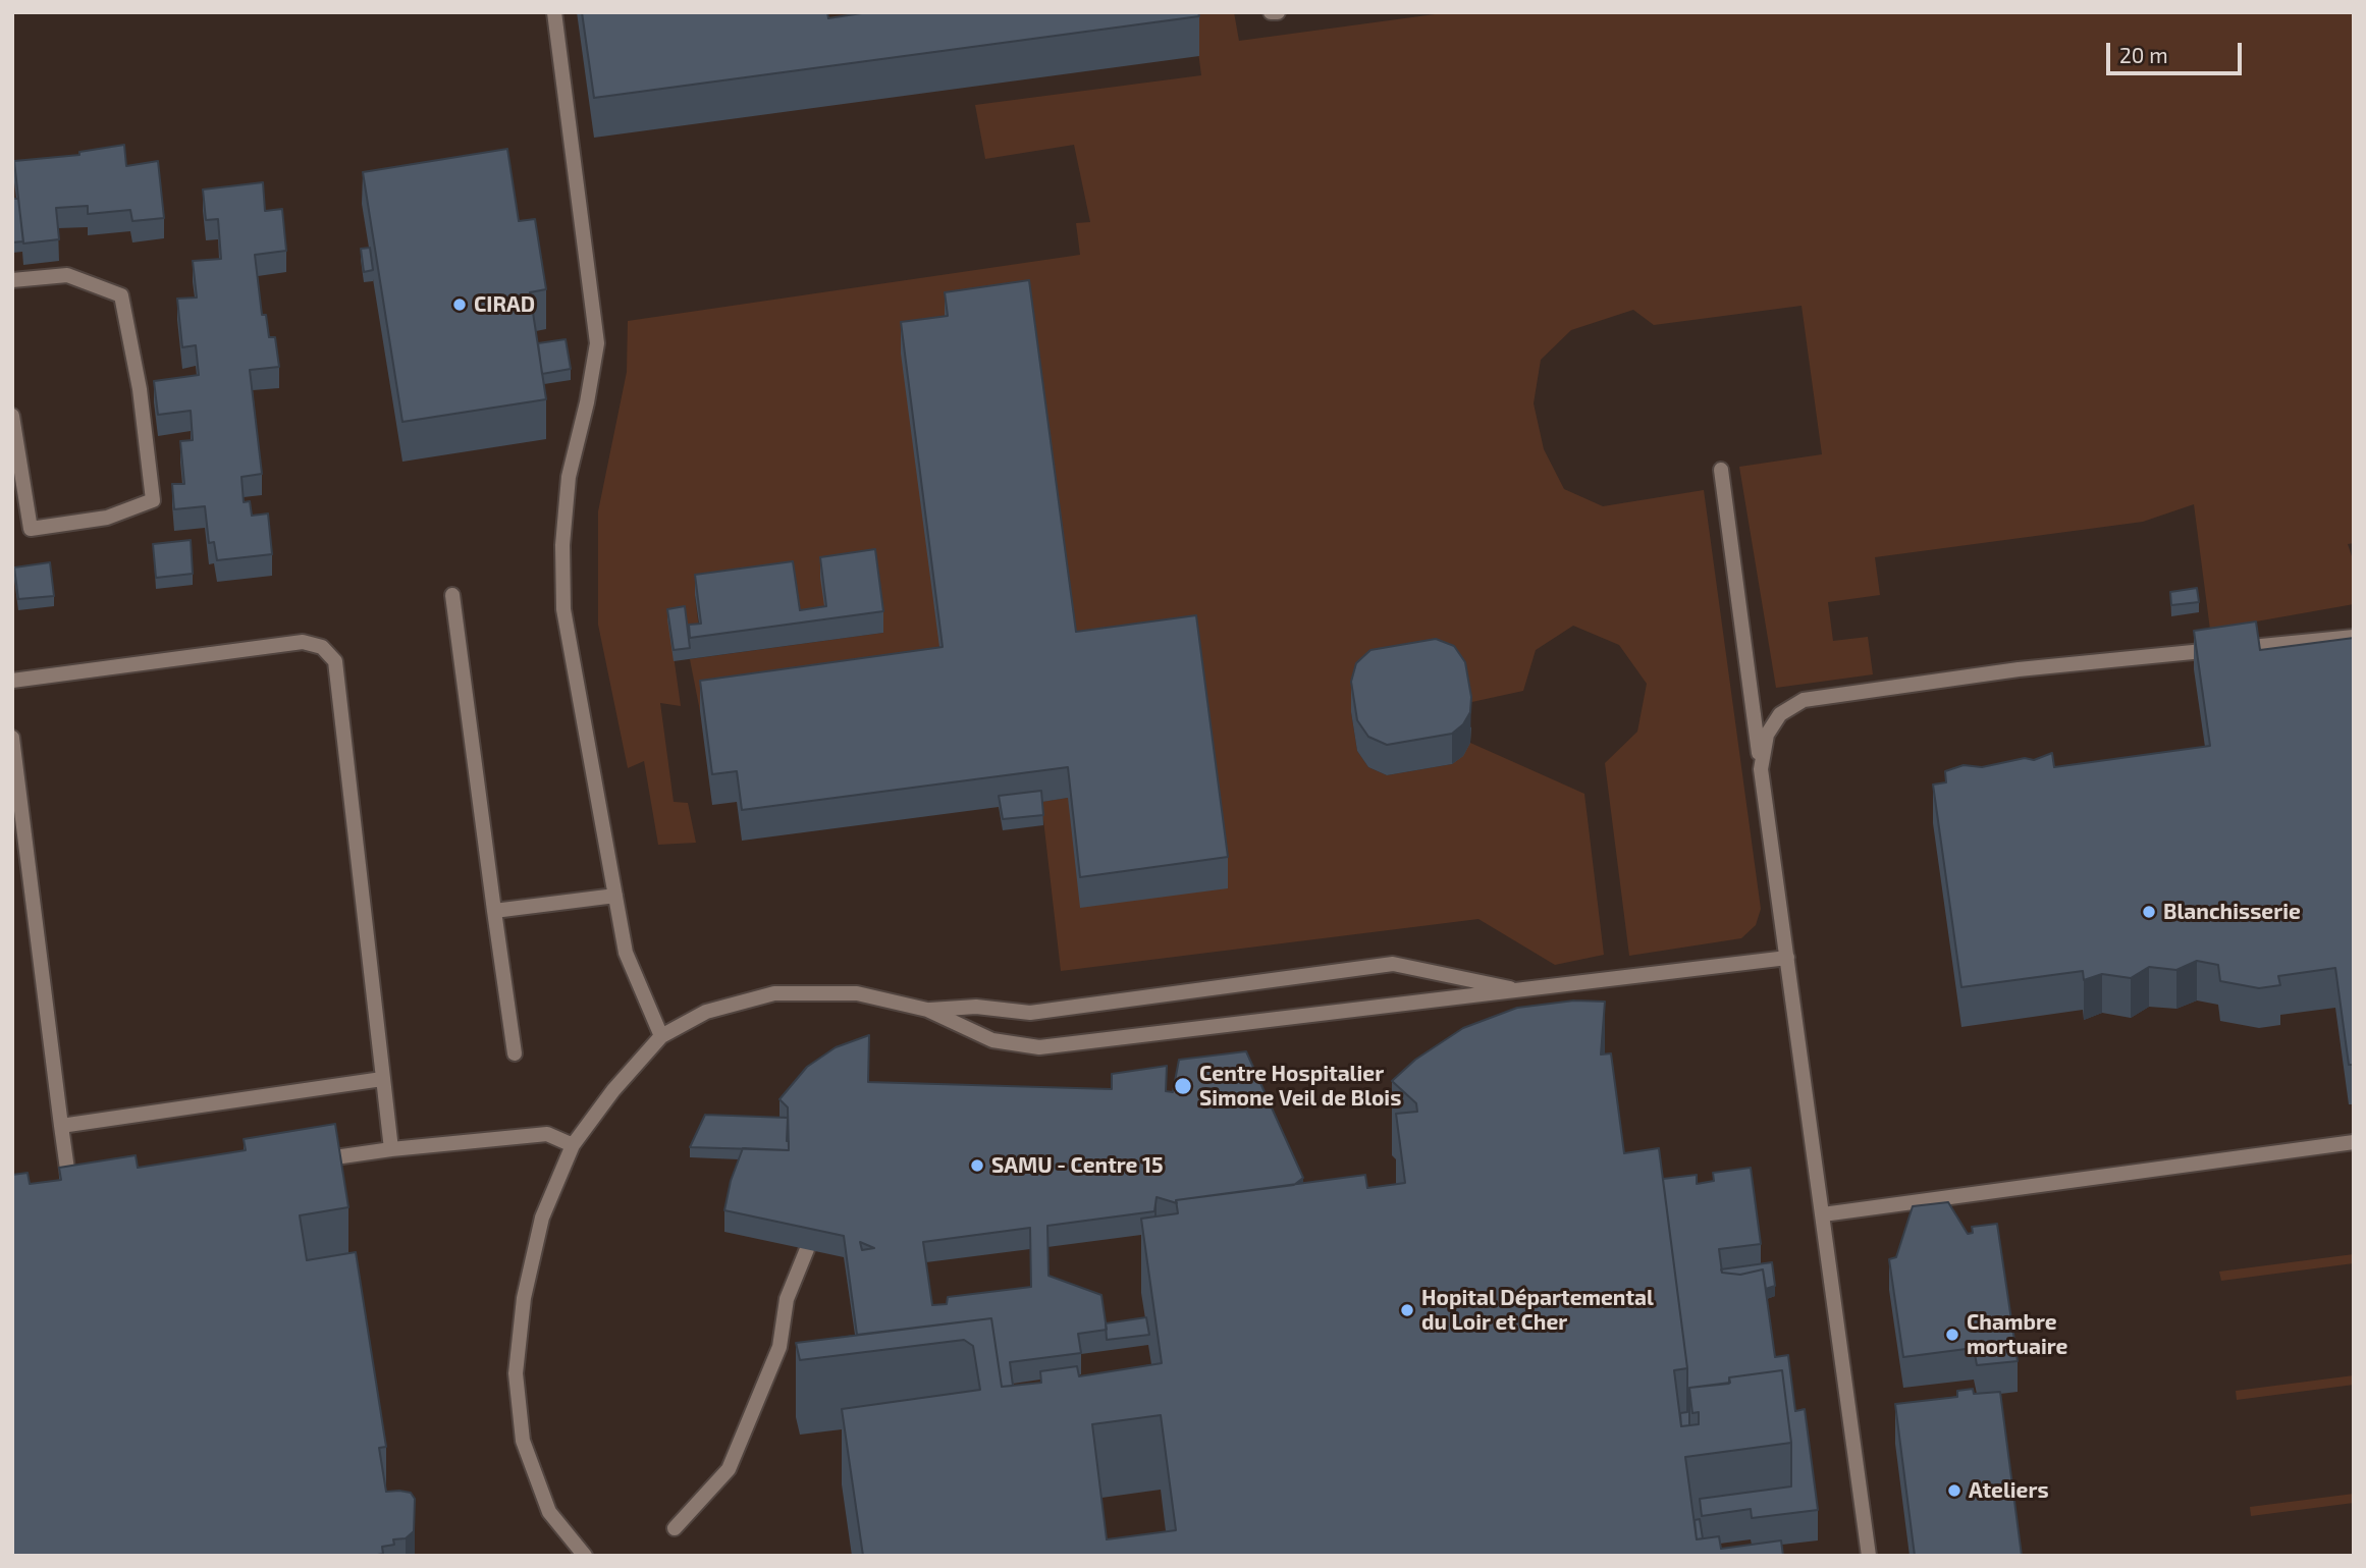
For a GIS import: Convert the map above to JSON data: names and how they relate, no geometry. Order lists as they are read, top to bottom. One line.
{"places":["CIRAD","Blanchisserie","Centre Hospitalier Simone Veil de Blois","SAMU - Centre 15","Hopital Départemental du Loir et Cher","Chambre mortuaire","Ateliers"],"scale_bar":"20 m"}
